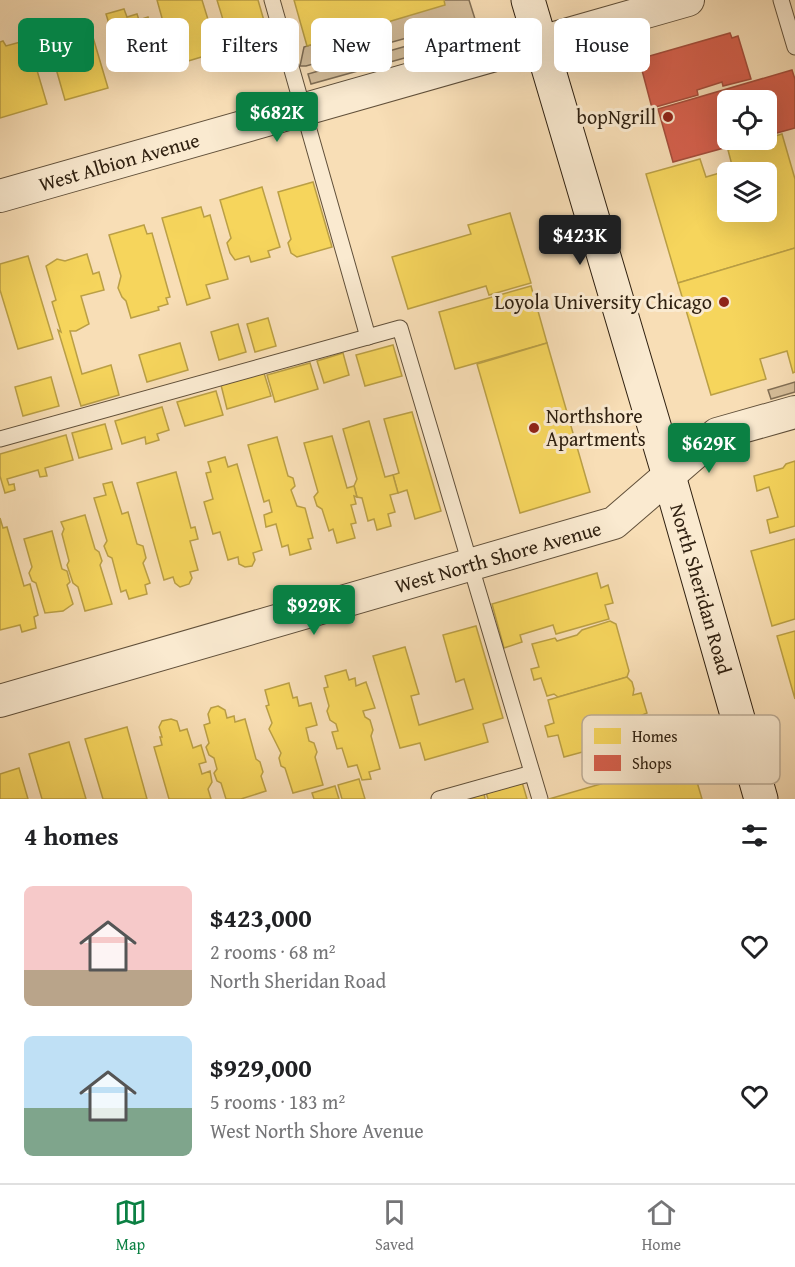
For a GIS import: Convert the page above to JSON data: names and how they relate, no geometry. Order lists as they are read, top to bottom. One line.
{"streets":{"main road":["North Sheridan Road"],"street":["West Albion Avenue","West North Shore Avenue"]},"crossings":[["West North Shore Avenue","North Sheridan Road"]],"places":["bopNgrill","Loyola University Chicago","Northshore Apartments"],"legend":["Homes","Shops"],"page":{"chip":["Buy","Rent","Filters","New","Apartment","House"],"price":["$682K","$423K","$629K","$929K"],"heading":"4 homes","list":[{"name":"$423,000","note":"2 rooms · 68 m² · North Sheridan Road"},{"name":"$929,000","note":"5 rooms · 183 m² · West North Shore Avenue"}],"tabs":["Map","Saved","Home"]}}
